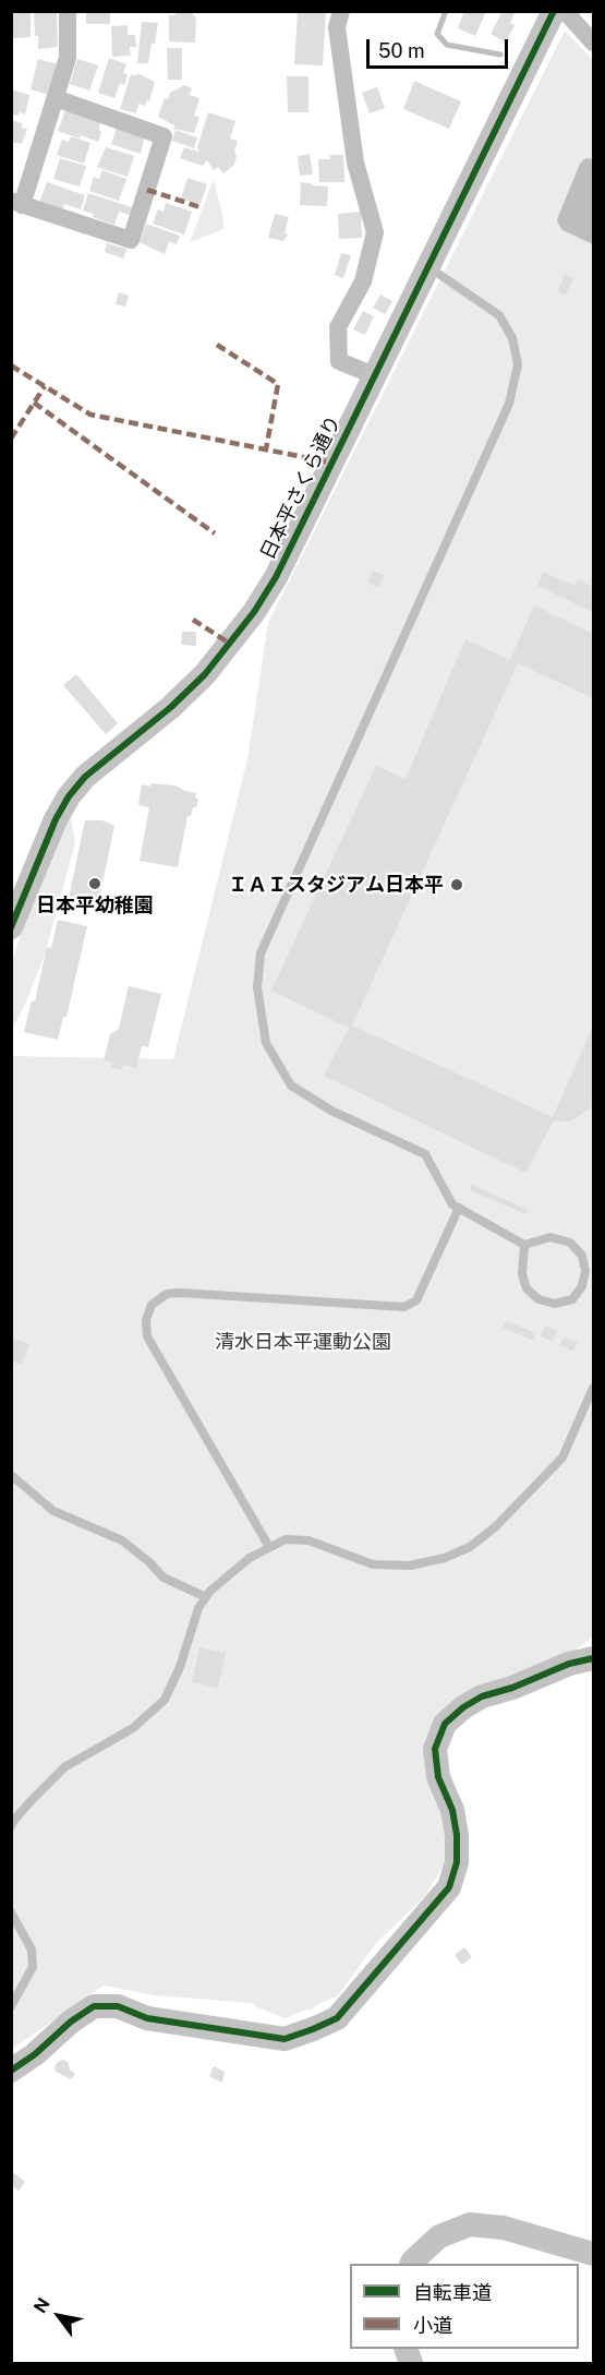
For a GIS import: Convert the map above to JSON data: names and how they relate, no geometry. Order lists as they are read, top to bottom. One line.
{"streets":{"street":["日本平さくら通り"]},"parks":["清水日本平運動公園"],"places":["日本平幼稚園","ＩＡＩスタジアム日本平"],"legend":["自転車道","小道"],"scale_bar":"50 m","north":"top left"}
